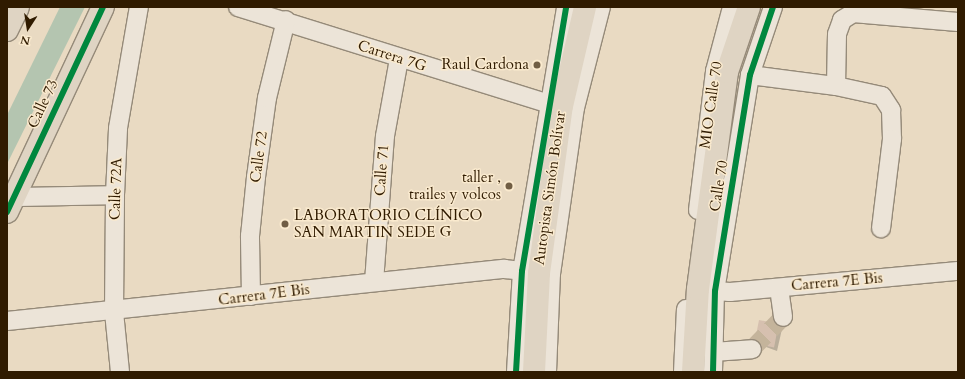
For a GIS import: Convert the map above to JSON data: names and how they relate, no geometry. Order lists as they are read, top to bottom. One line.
{"streets":{"main road":["Calle 73","Autopista Simón Bolívar"],"street":["Carrera 7G","MIO Calle 70","Calle 72","Calle 71","Calle 70","Calle 72A","Carrera 7E Bis"]},"crossings":[["Carrera 7G","Calle 72"],["Carrera 7G","Calle 71"],["Calle 72","Carrera 7E Bis"],["Calle 71","Carrera 7E Bis"],["Calle 70","Carrera 7E Bis"],["Calle 72A","Carrera 7E Bis"]],"places":["Raul Cardona","taller , trailes y volcos","LABORATORIO CLÍNICO SAN MARTIN SEDE G"],"north":"bottom"}
